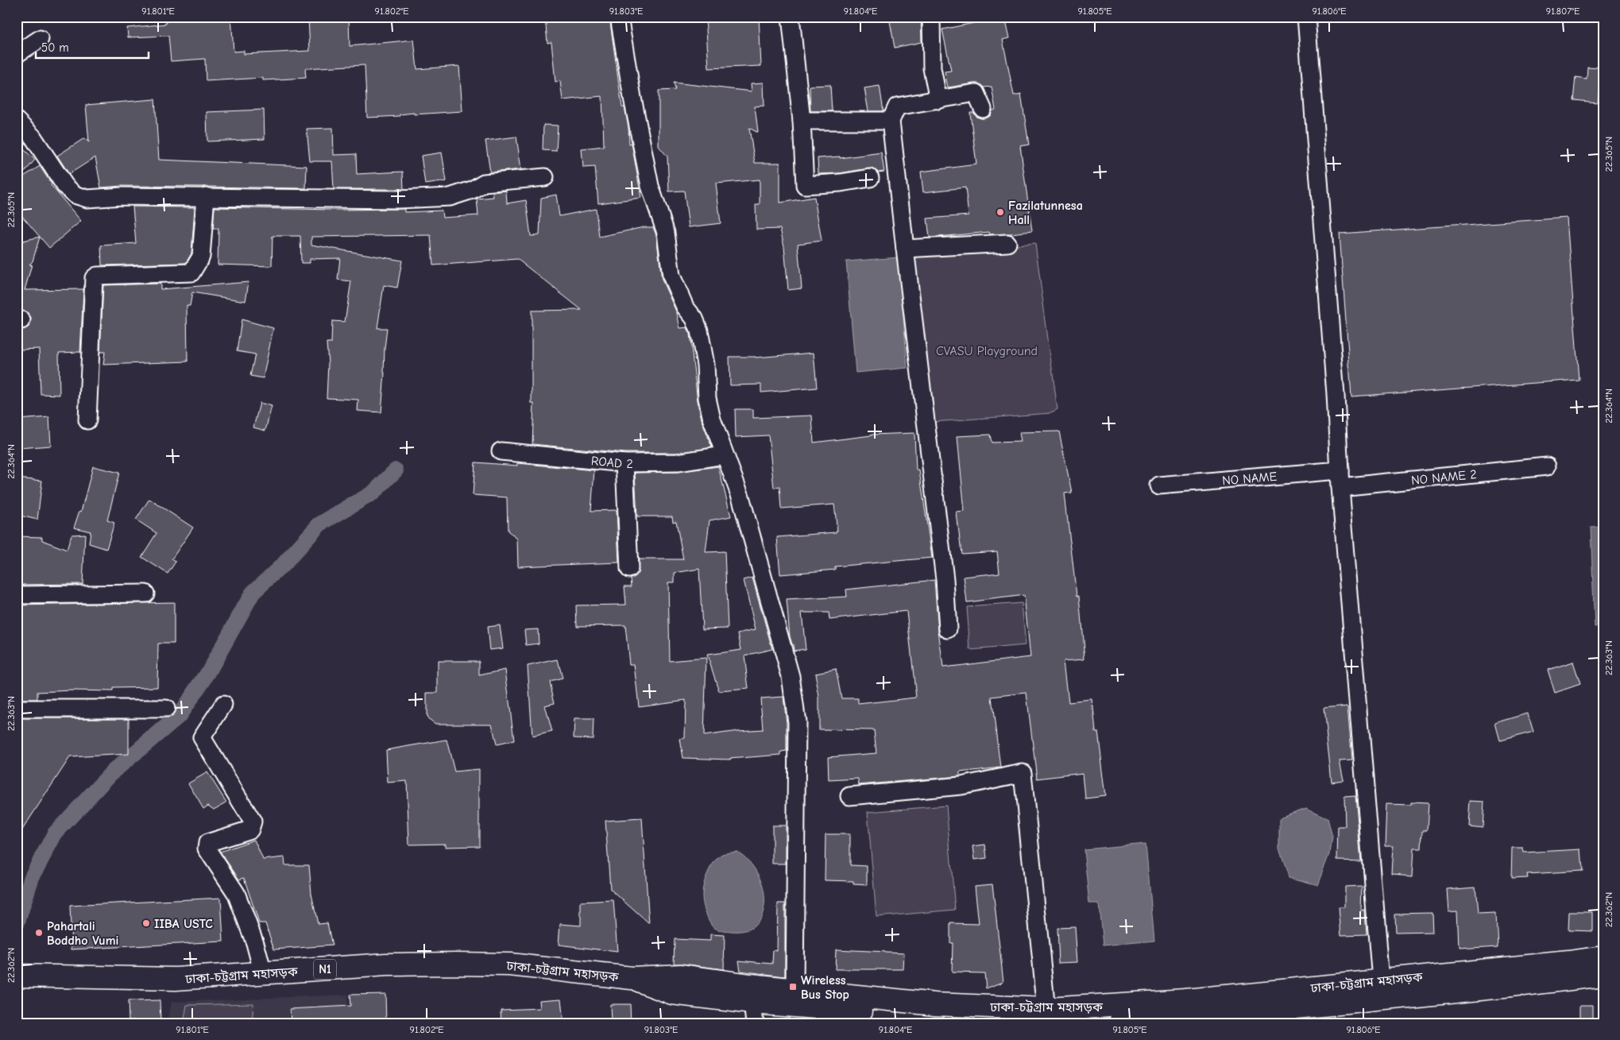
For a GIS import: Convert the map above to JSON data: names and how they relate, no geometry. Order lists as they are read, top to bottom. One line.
{"streets":{"highway":["N1","ঢাকা-চট্টগ্রাম মহাসড়ক"],"street":["ROAD 2","NO NAME 2","NO NAME"]},"crossings":[["NO NAME 2","NO NAME"]],"parks":["CVASU Playground"],"places":{"other":["Fazilatunnesa Hall","IIBA USTC","Pahartali Boddho Vumi"],"transit":["Wireless Bus Stop"]},"scale_bar":"50 m","coordinates":["91.801°E","91.802°E","91.803°E","91.804°E","91.805°E","91.806°E","91.807°E","22.365°N","22.364°N","22.363°N","22.362°N"]}
